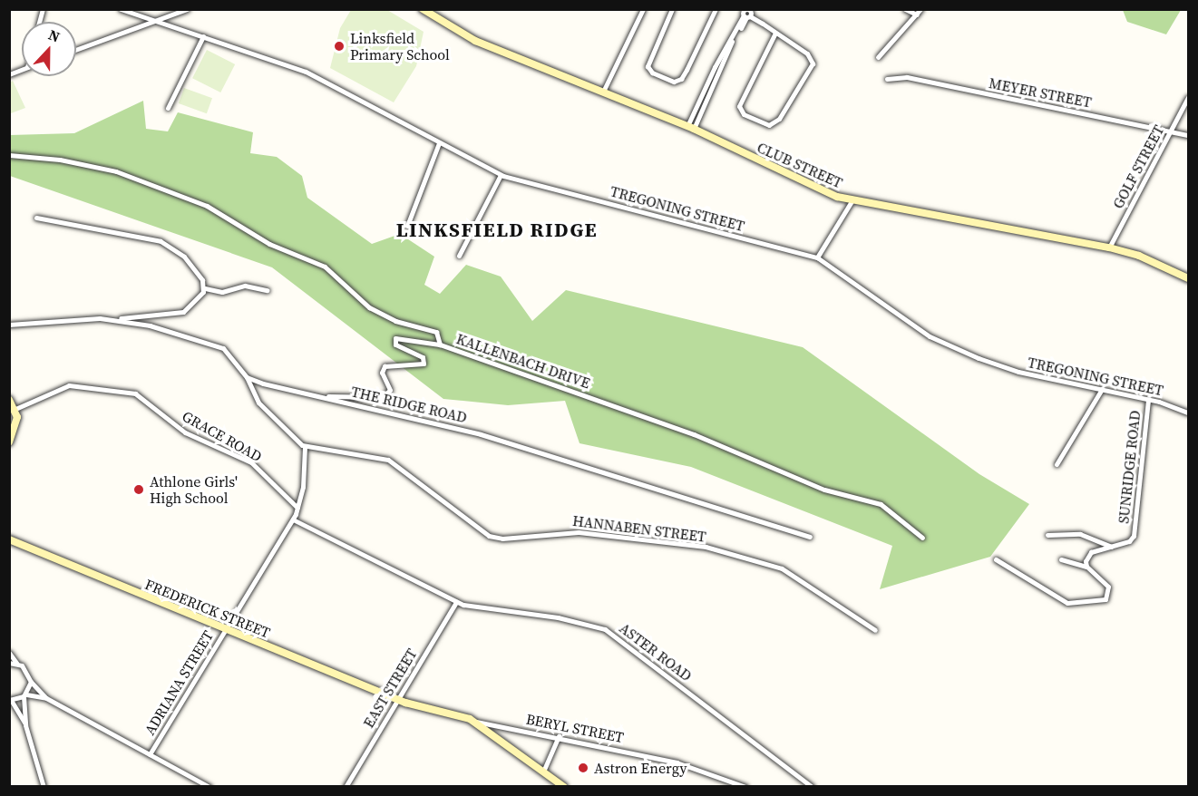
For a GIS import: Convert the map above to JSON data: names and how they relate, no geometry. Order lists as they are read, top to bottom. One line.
{"streets":{"main road":["CLUB STREET","FREDERICK STREET","BERYL STREET"],"street":["MEYER STREET","GOLF STREET","TREGONING STREET","KALLENBACH DRIVE","THE RIDGE ROAD","GRACE ROAD","SUNRIDGE ROAD","HANNABEN STREET","ASTER ROAD","ADRIANA STREET","EAST STREET"]},"crossings":[["MEYER STREET","GOLF STREET"],["CLUB STREET","GOLF STREET"],["TREGONING STREET","SUNRIDGE ROAD"],["GRACE ROAD","ADRIANA STREET"],["HANNABEN STREET","ADRIANA STREET"],["FREDERICK STREET","ADRIANA STREET"],["FREDERICK STREET","EAST STREET"],["FREDERICK STREET","BERYL STREET"],["ASTER ROAD","EAST STREET"],["EAST STREET","BERYL STREET"]],"districts":["LINKSFIELD RIDGE"],"places":["Linksfield Primary School","Athlone Girls' High School","Astron Energy"],"north":"top"}
